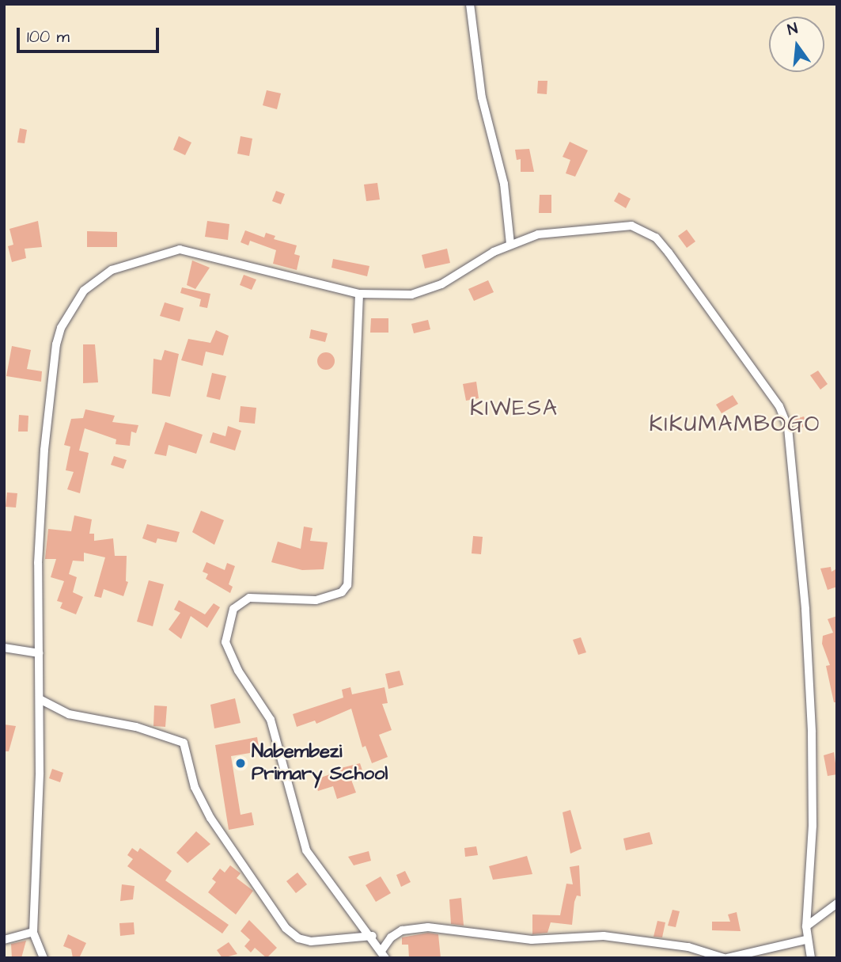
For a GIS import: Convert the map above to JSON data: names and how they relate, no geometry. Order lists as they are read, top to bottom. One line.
{"districts":["KIWESA","KIKUMAMBOGO"],"places":["Nabembezi Primary School"],"scale_bar":"100 m","north":"top"}
